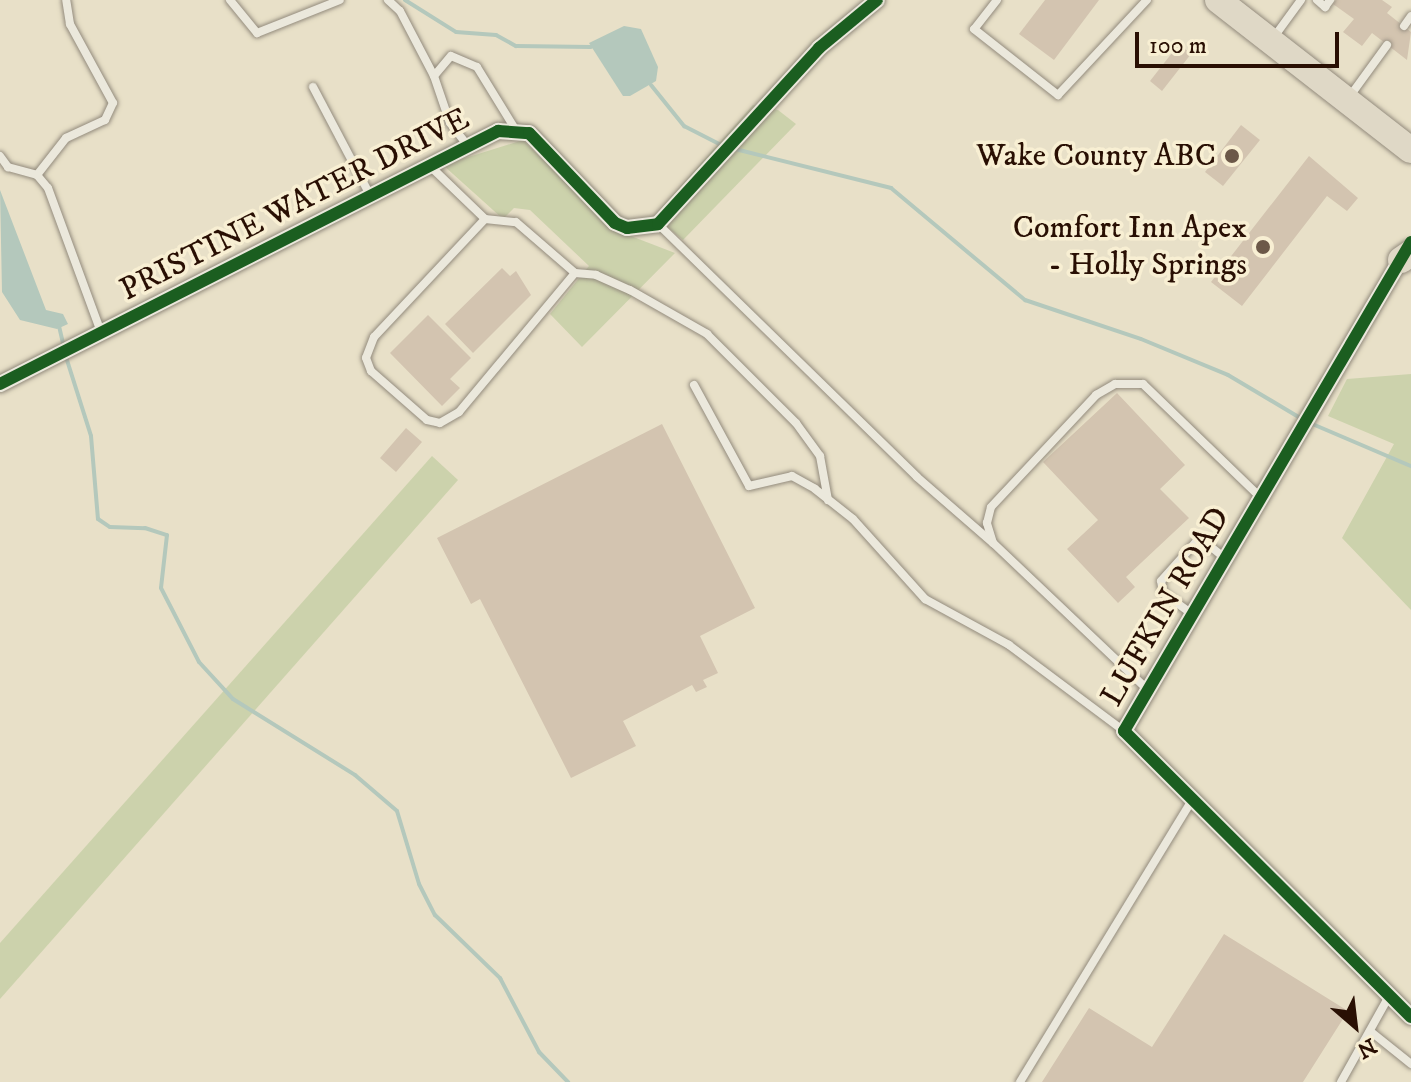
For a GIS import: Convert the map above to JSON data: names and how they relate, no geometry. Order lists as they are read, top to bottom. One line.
{"streets":{"street":["PRISTINE WATER DRIVE","LUFKIN ROAD"]},"places":["Wake County ABC","Comfort Inn Apex - Holly Springs"],"scale_bar":"100 m","north":"bottom right"}
